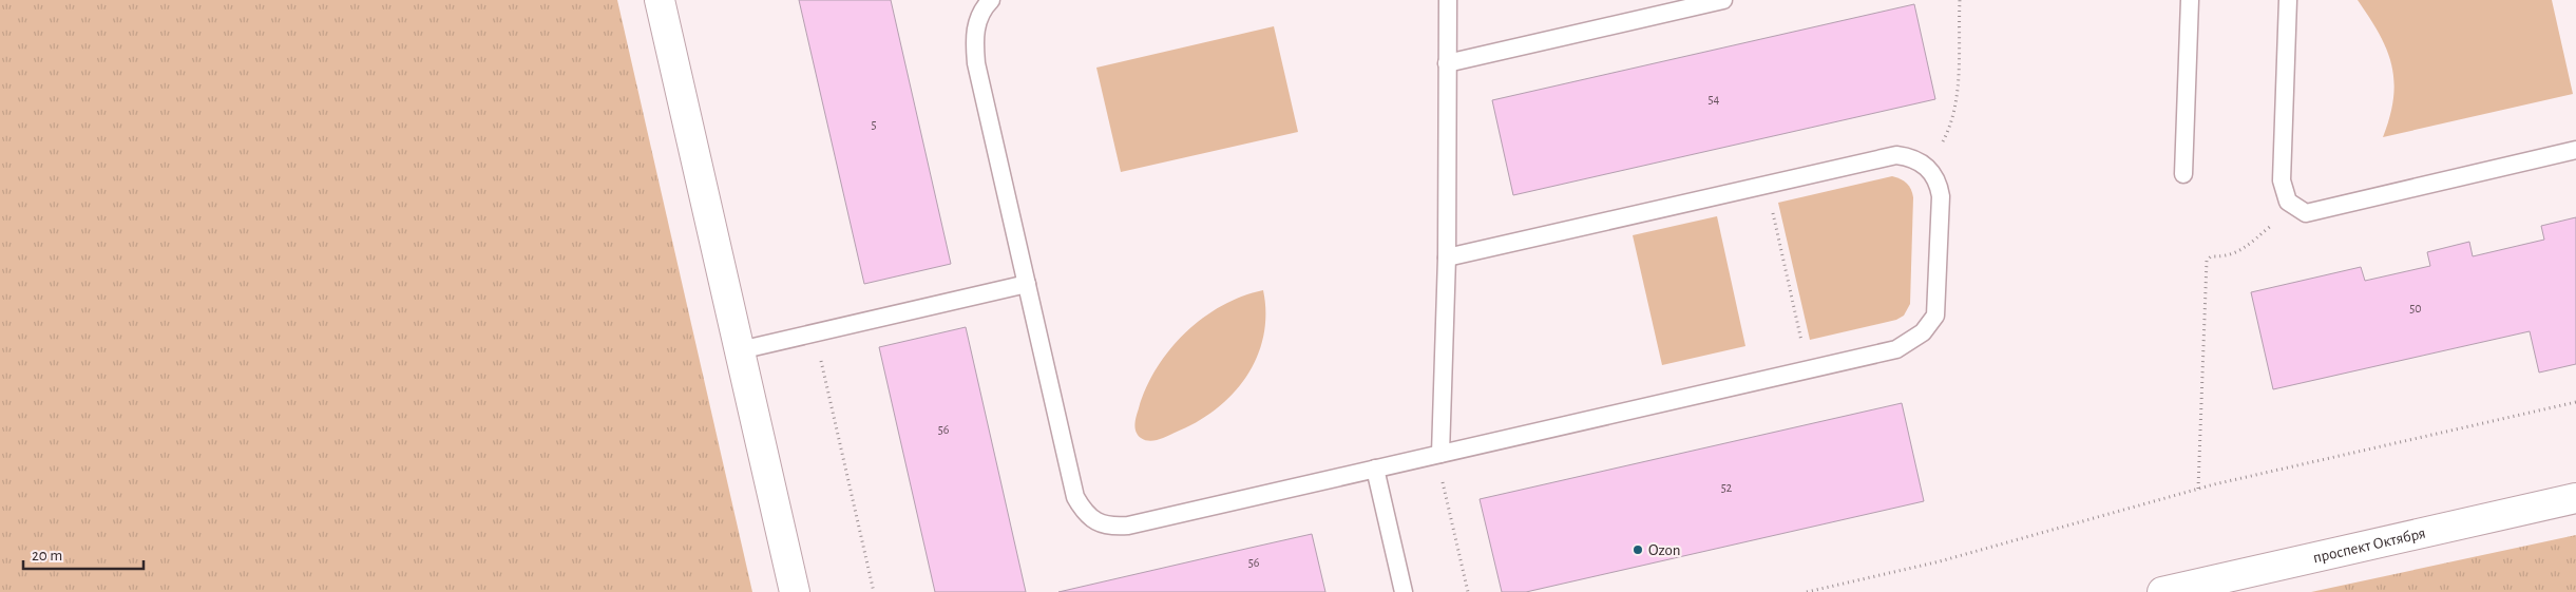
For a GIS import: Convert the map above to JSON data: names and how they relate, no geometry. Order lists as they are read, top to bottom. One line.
{"streets":{"street":["проспект Октября"]},"places":["Ozon"],"house_numbers":["54","5","50","56","52","56"],"scale_bar":"20 m"}
